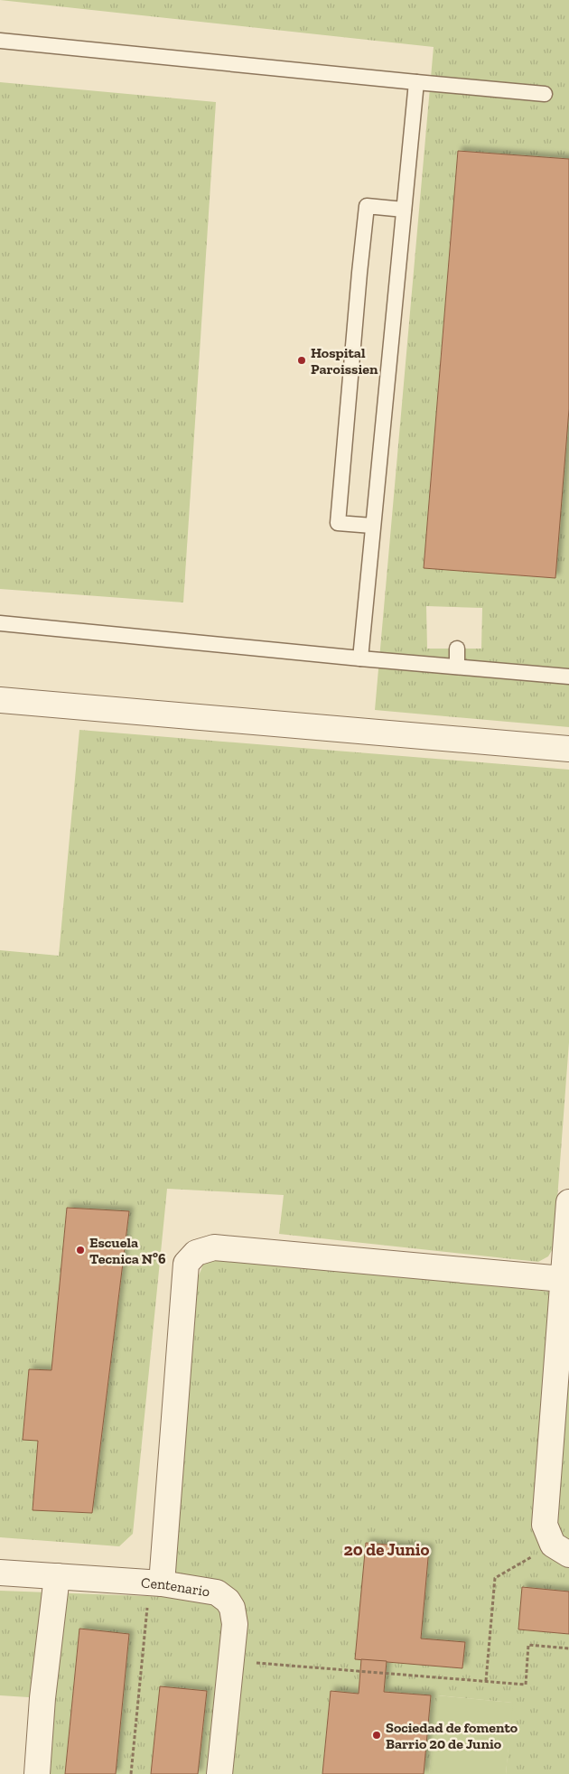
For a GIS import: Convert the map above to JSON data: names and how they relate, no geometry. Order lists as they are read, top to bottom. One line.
{"streets":{"street":["Centenario"]},"districts":["20 de Junio"],"places":["Hospital Paroissien","Escuela Tecnica Nº6","Sociedad de fomento Barrio 20 de Junio"]}
